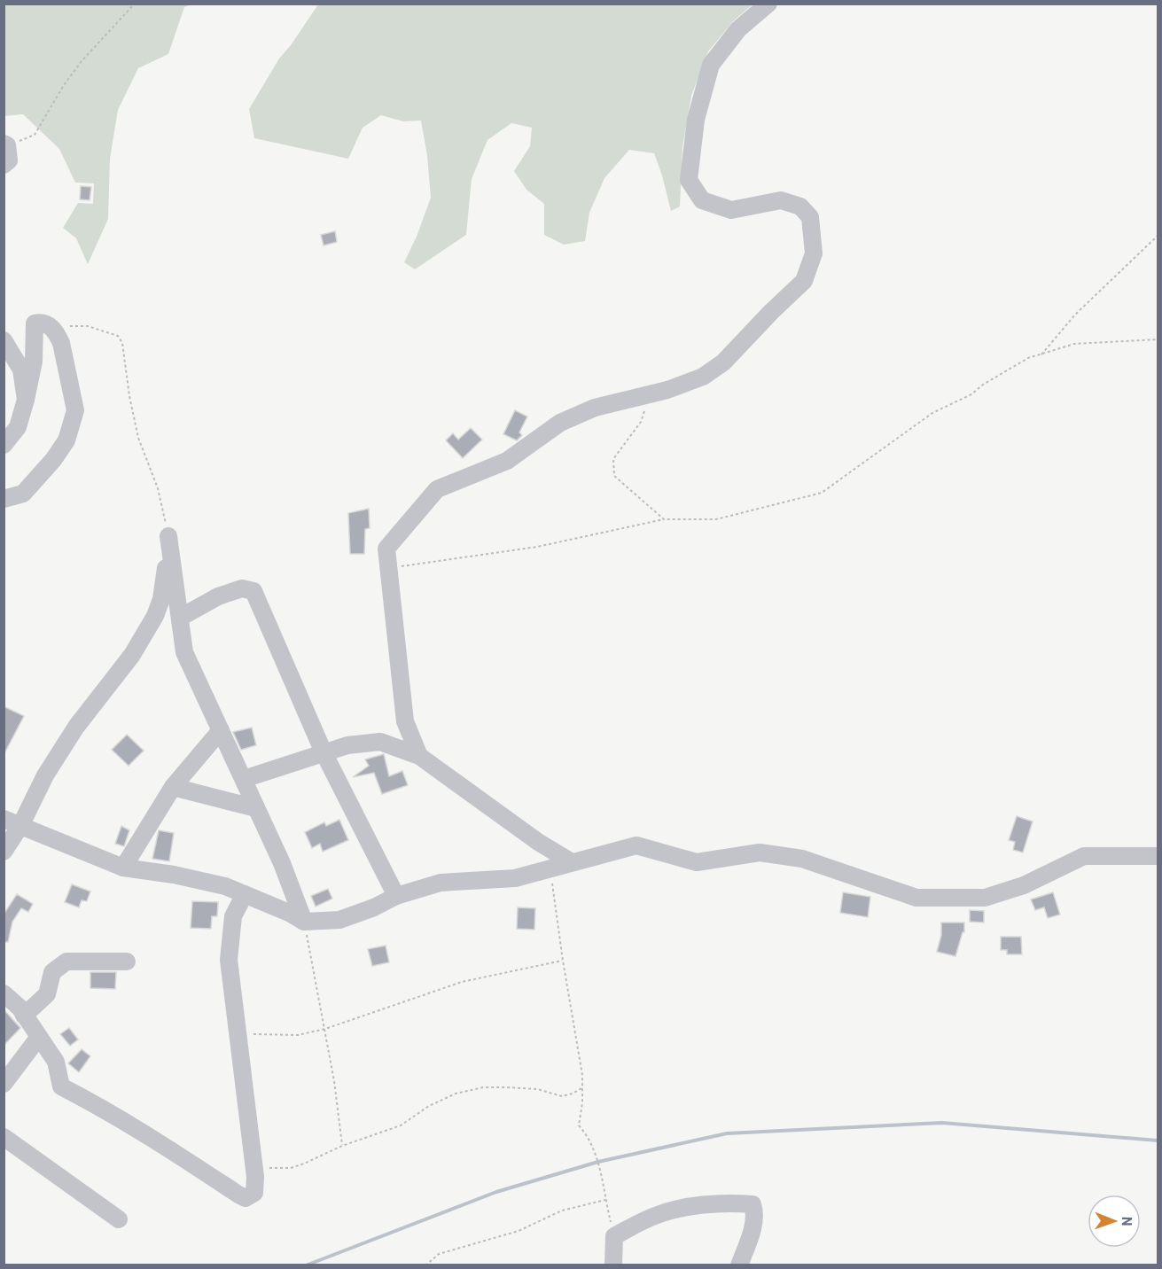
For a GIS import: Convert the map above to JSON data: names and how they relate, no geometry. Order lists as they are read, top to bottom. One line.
{"north":"right"}
